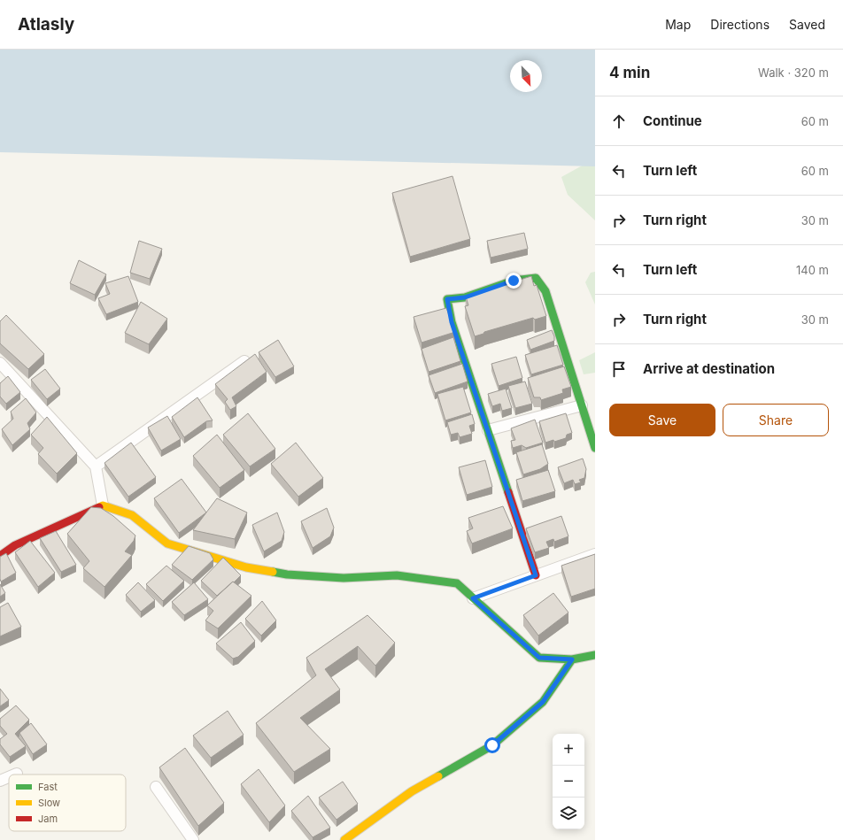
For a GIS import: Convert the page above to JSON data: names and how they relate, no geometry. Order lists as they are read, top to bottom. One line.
{"legend":["Fast","Slow","Jam"],"north":"bottom right","page":{"header":"Atlasly","nav":["Map","Directions","Saved"],"heading":["4 min","Walk · 320 m"],"list":[["Continue","60 m"],["Turn left","60 m"],["Turn right","30 m"],["Turn left","140 m"],["Turn right","30 m"],"Arrive at destination"],"buttons":["Save","Share"],"map_buttons":["+","−"]}}
